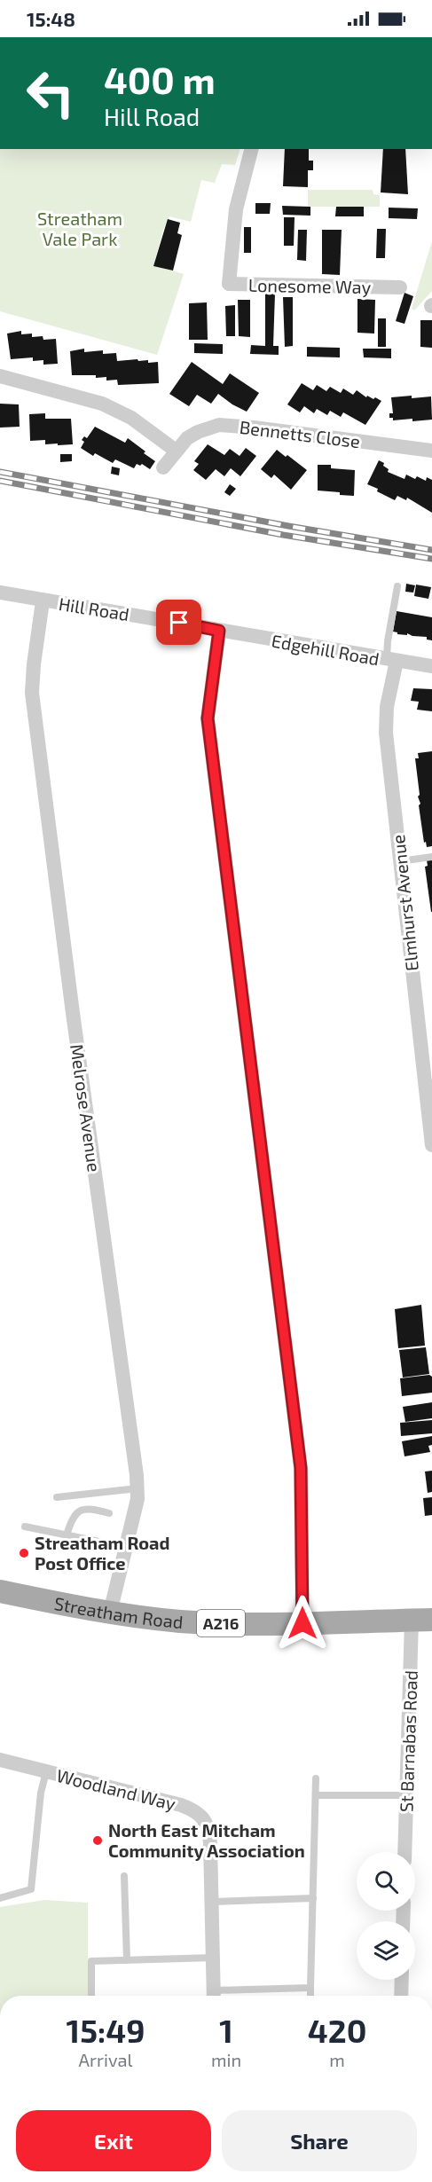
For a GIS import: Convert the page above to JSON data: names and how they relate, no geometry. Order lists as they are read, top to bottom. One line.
{"streets":{"main road":["Streatham Road","A216"],"street":["Lonesome Way","Bennetts Close","Hill Road","Edgehill Road","Elmhurst Avenue","Melrose Avenue","St Barnabas Road","Woodland Way"]},"crossings":[["Hill Road","Edgehill Road"],["Hill Road","Melrose Avenue"],["Edgehill Road","Elmhurst Avenue"],["Melrose Avenue","Streatham Road"],["Streatham Road","St Barnabas Road"]],"parks":["Streatham Vale Park"],"places":["Streatham Road Post Office","North East Mitcham Community Association"],"page":{"status":"15:48","turn":["400 m","Hill Road"],"eta":["15:49","Arrival","1","min","420","m"],"buttons":["Exit","Share"]}}
